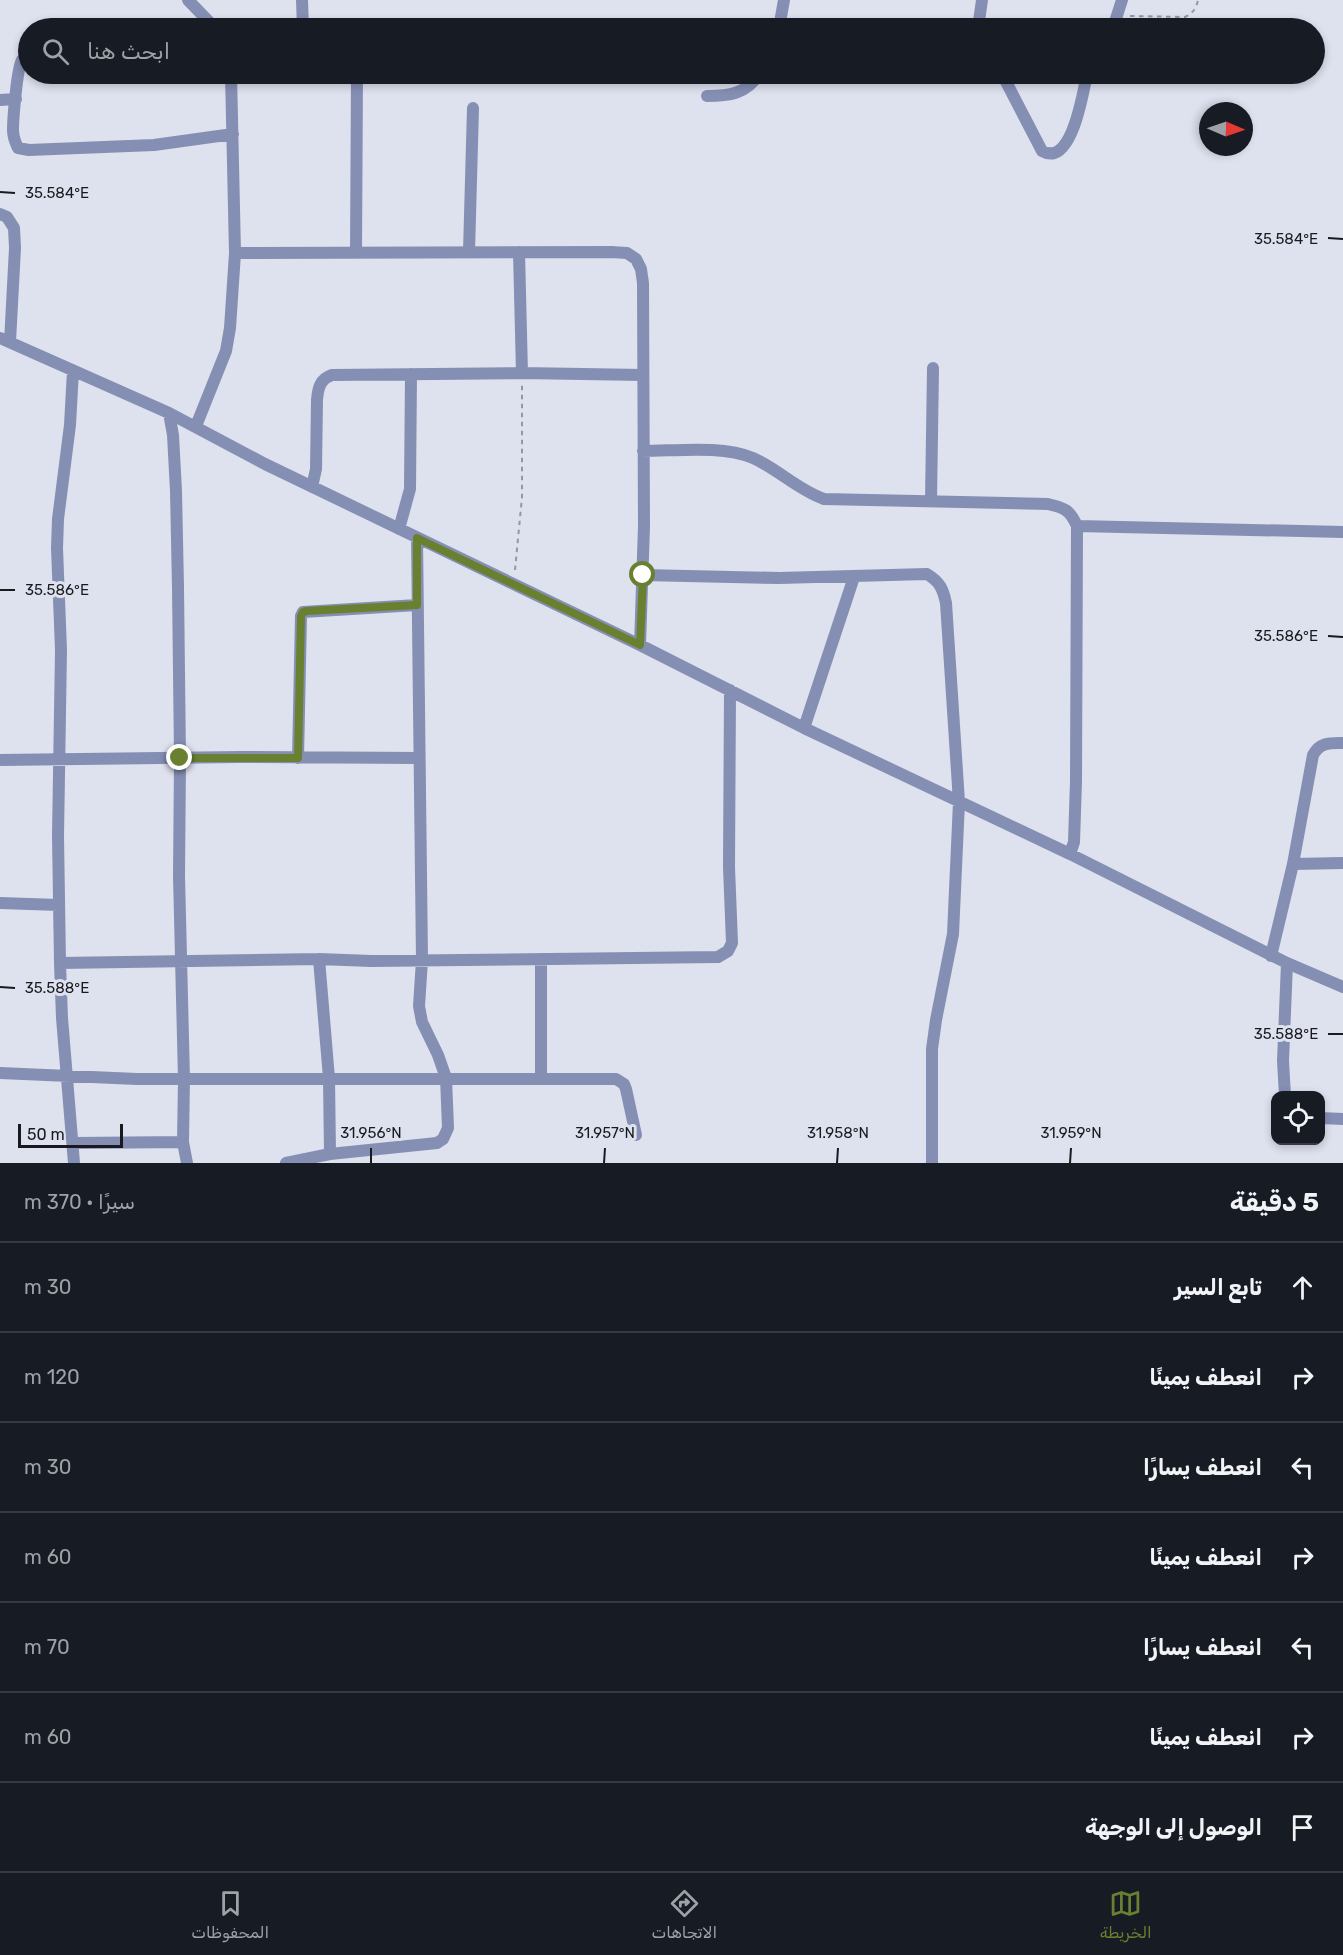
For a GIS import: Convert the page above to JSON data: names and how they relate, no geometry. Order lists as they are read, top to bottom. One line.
{"scale_bar":"50 m","north":"right","page":{"search":"ابحث هنا","scale":"50 m","heading":["5 دقيقة","سيرًا · 370 m"],"list":[["تابع السير","30 m"],["انعطف يمينًا","120 m"],["انعطف يسارًا","30 m"],["انعطف يمينًا","60 m"],["انعطف يسارًا","70 m"],["انعطف يمينًا","60 m"],"الوصول إلى الوجهة"],"nav":["الخريطة","الاتجاهات","المحفوظات"]},"coordinates":["35.584°E","35.586°E","35.588°E","31.956°N","31.957°N","31.958°N","31.959°N"]}
